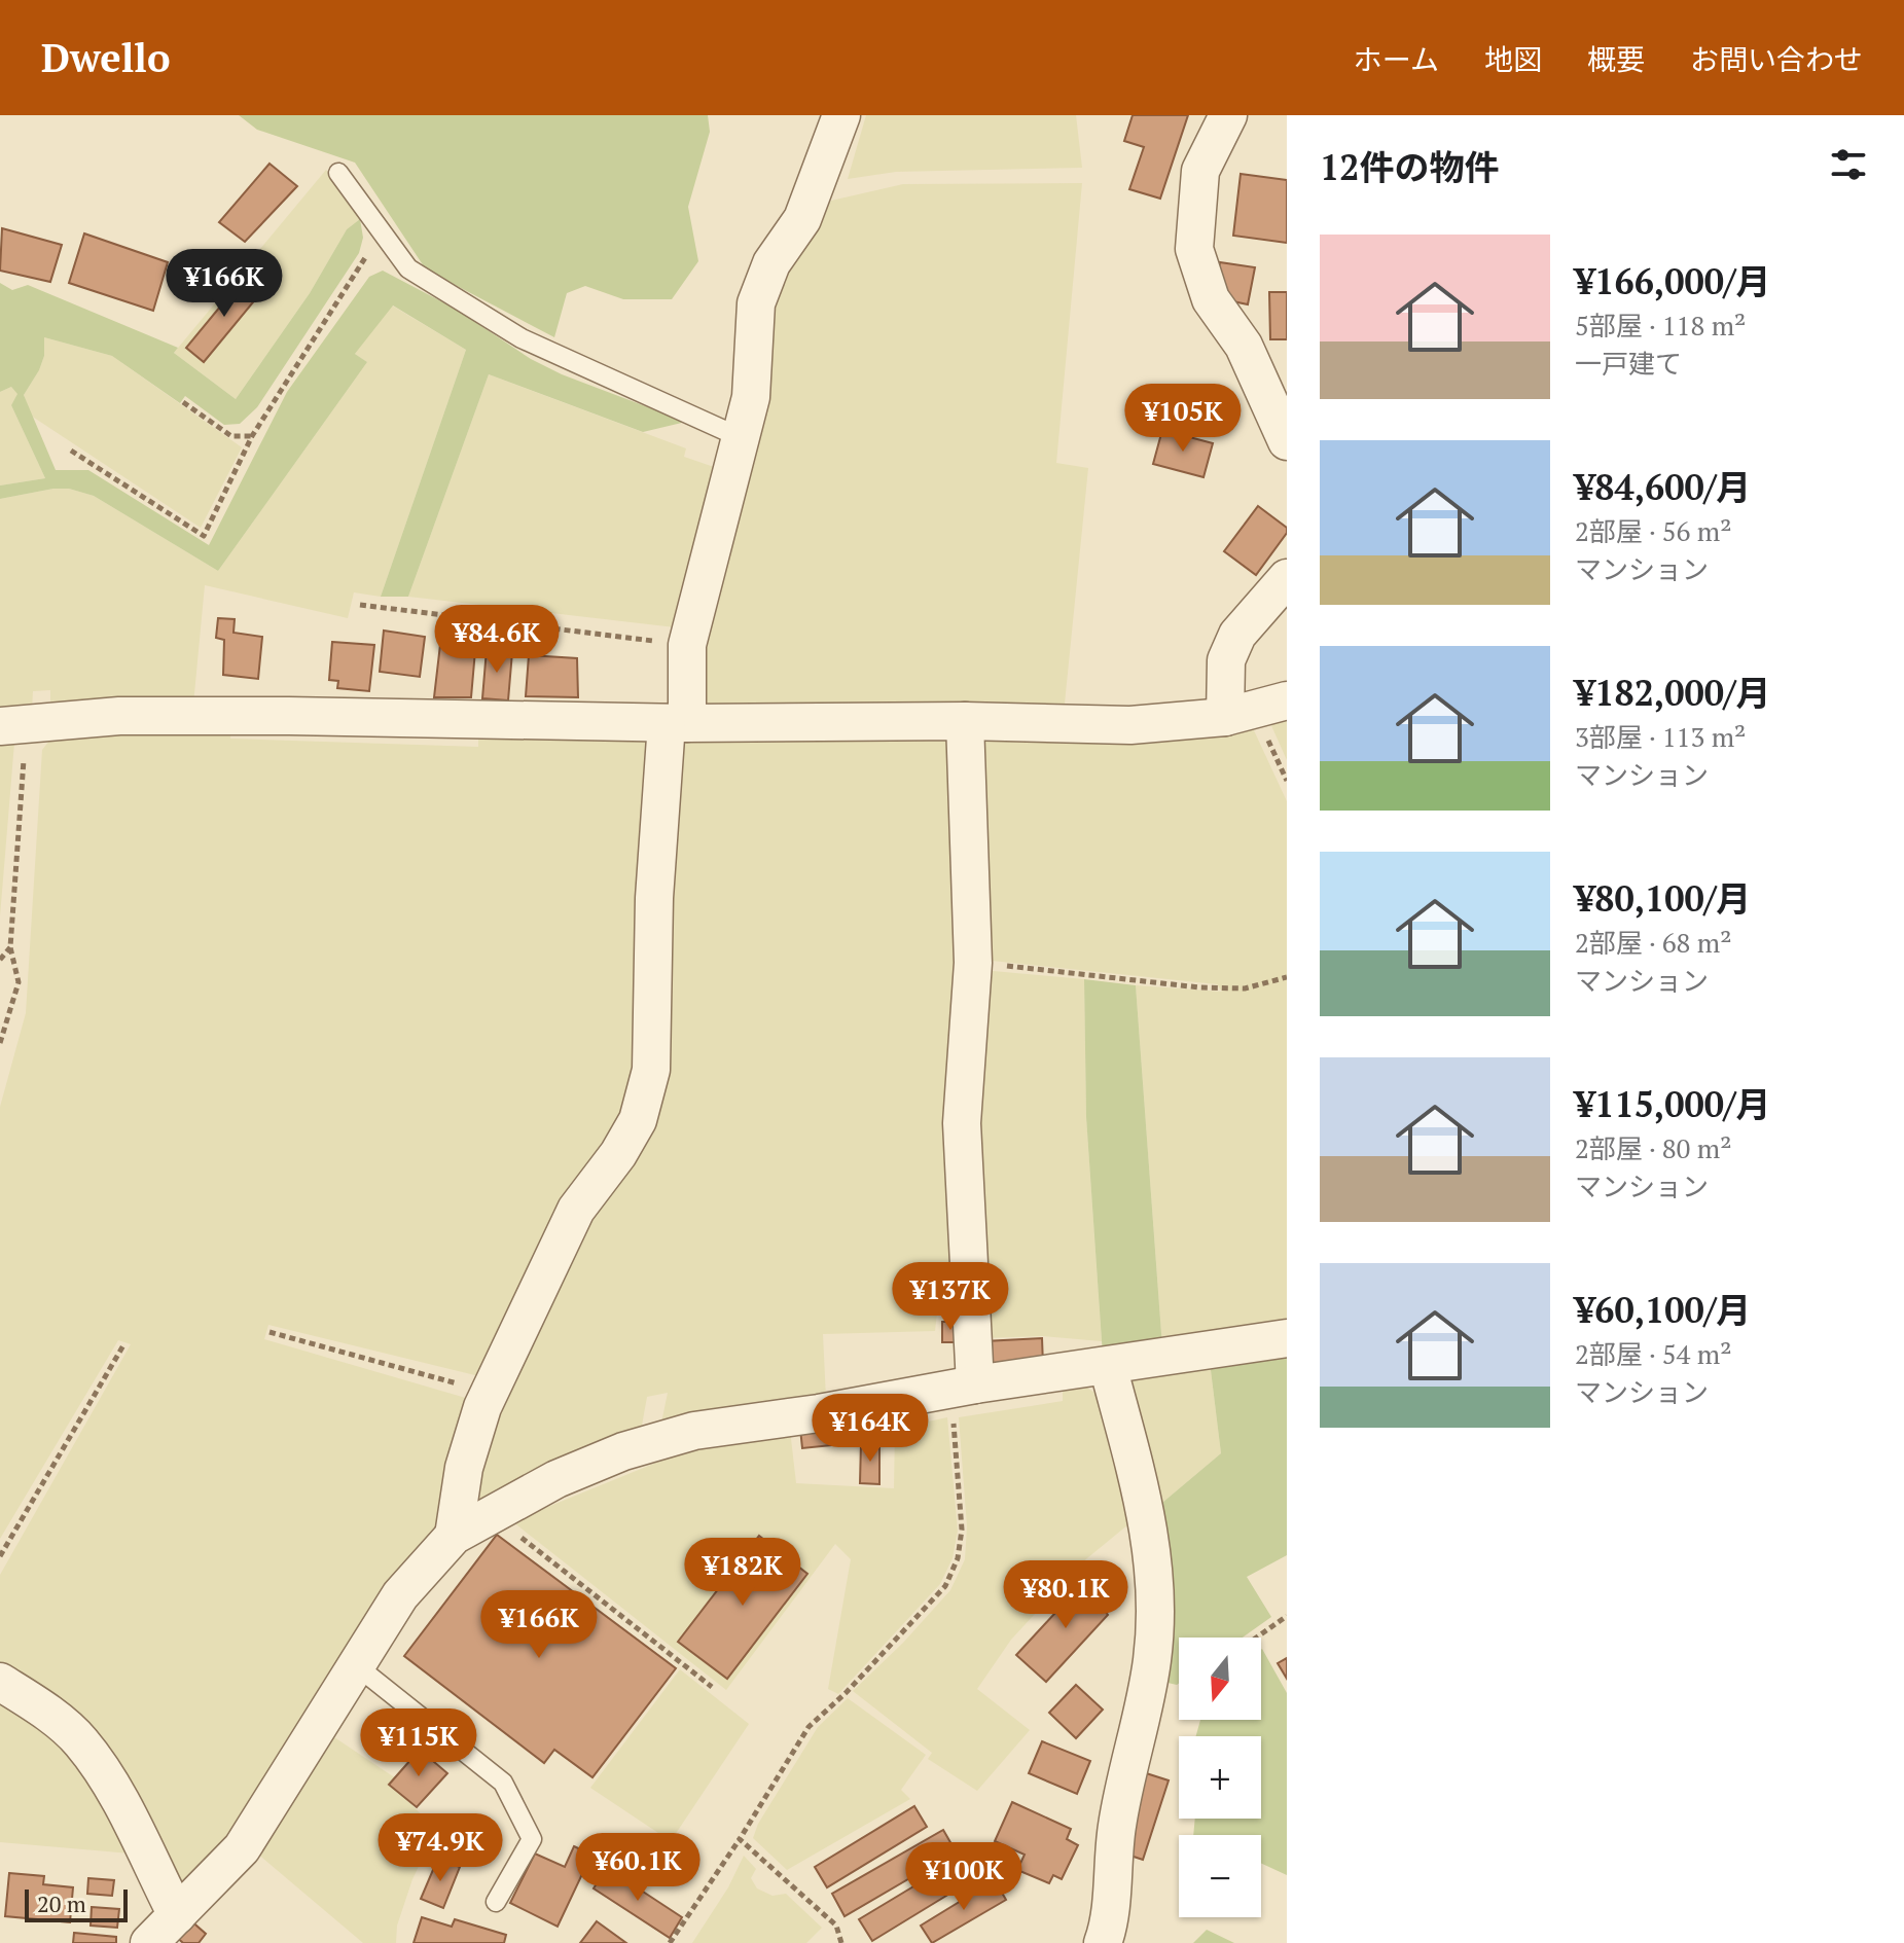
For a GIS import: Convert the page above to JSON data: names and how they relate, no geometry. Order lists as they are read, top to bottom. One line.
{"scale_bar":"20 m","north":"bottom","page":{"header":"Dwello","nav":["ホーム","地図","概要","お問い合わせ"],"heading":"12件の物件","list":[{"name":"¥166,000/月","note":"5部屋 · 118 m² · 一戸建て"},{"name":"¥84,600/月","note":"2部屋 · 56 m² · マンション"},{"name":"¥182,000/月","note":"3部屋 · 113 m² · マンション"},{"name":"¥80,100/月","note":"2部屋 · 68 m² · マンション"},{"name":"¥115,000/月","note":"2部屋 · 80 m² · マンション"},{"name":"¥60,100/月","note":"2部屋 · 54 m² · マンション"}],"price":["¥166K","¥105K","¥84.6K","¥137K","¥164K","¥182K","¥80.1K","¥166K","¥115K","¥74.9K","¥60.1K","¥100K"],"map_buttons":["+","−"],"scale":"20 m"}}
